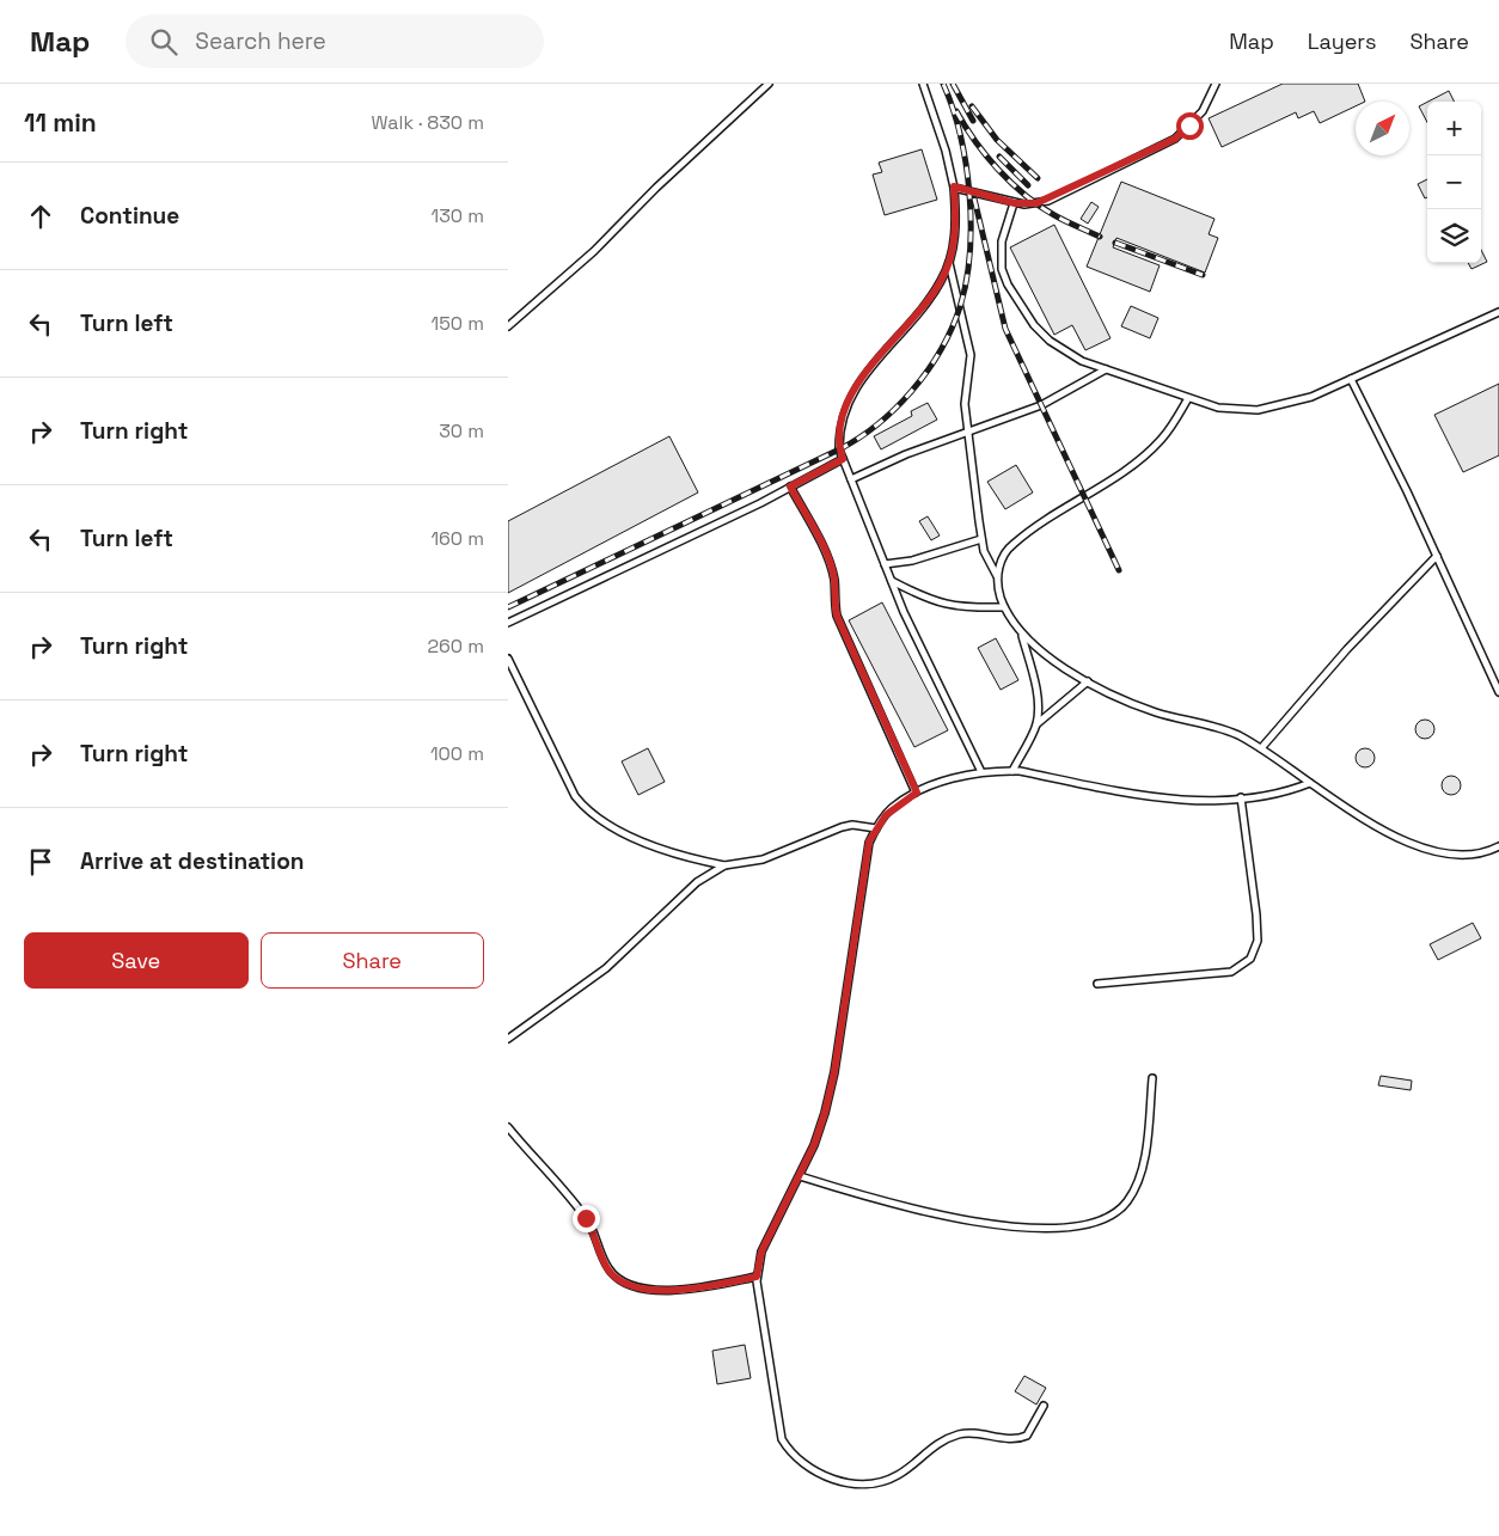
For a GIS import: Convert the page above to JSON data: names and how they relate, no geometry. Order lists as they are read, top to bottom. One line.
{"north":"top right","page":{"header":"Map","search":"Search here","nav":["Map","Layers","Share"],"heading":["11 min","Walk · 830 m"],"map_buttons":["+","−"],"list":[["Continue","130 m"],["Turn left","150 m"],["Turn right","30 m"],["Turn left","160 m"],["Turn right","260 m"],["Turn right","100 m"],"Arrive at destination"],"buttons":["Save","Share"]}}
